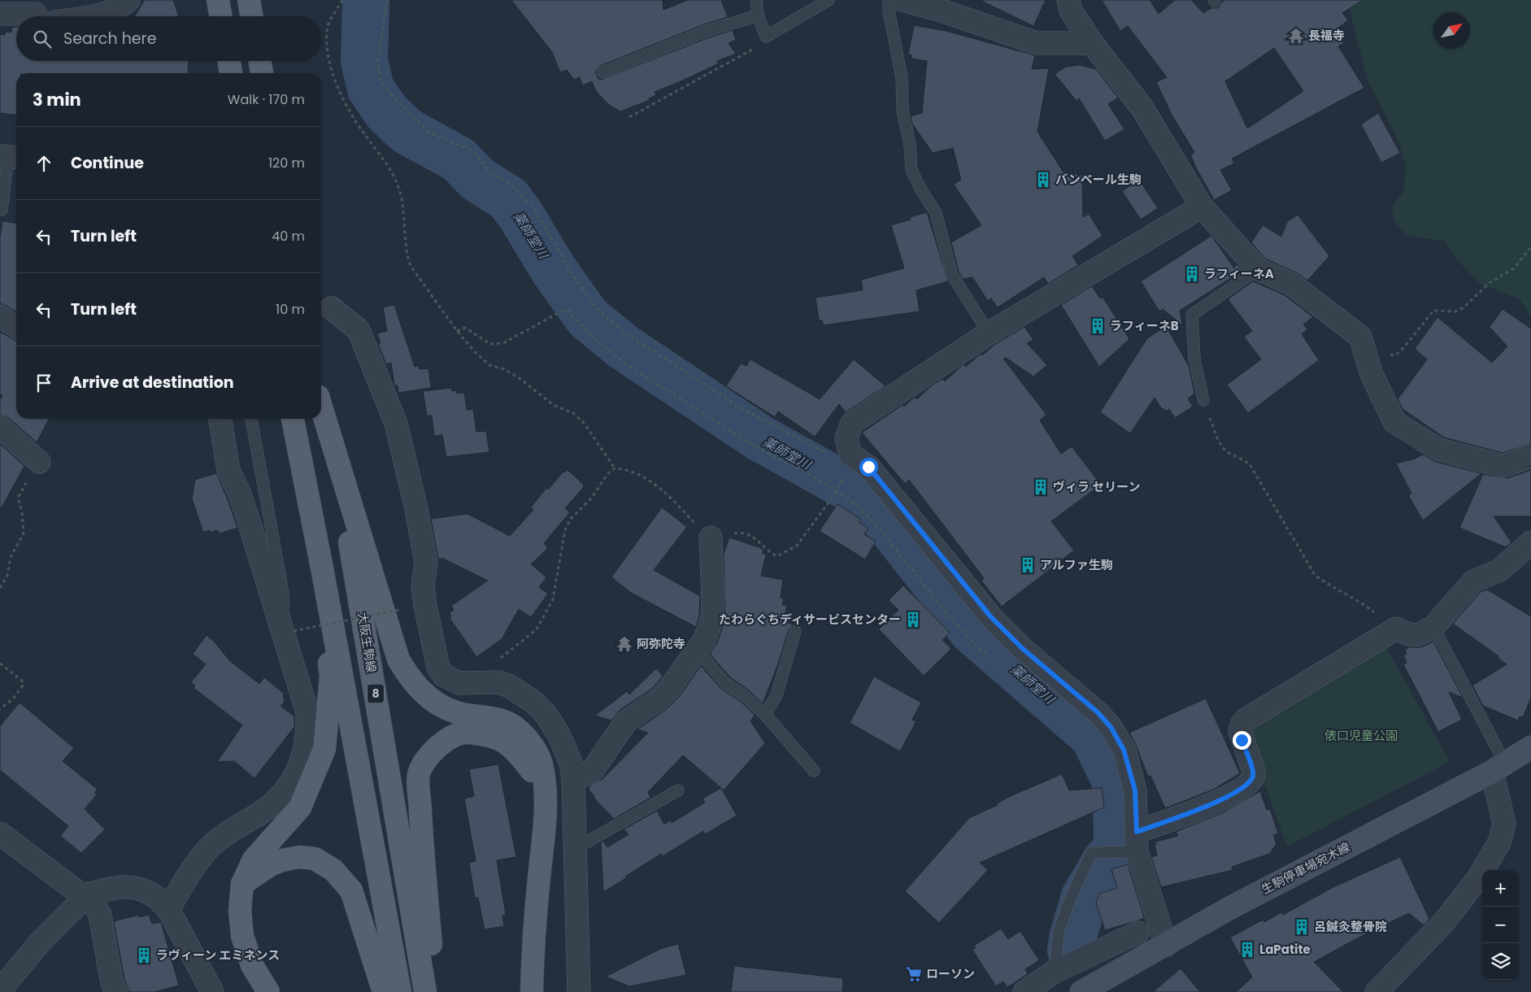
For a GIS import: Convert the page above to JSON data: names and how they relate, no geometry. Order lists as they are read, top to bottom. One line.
{"streets":{"main road":["大阪生駒線","8","生駒停車場宛木線"]},"water":["薬師堂川"],"parks":["俵口児童公園"],"places":{"temple":["長福寺","阿弥陀寺"],"building":["バンベール生駒","ラフィーネA","ラフィーネB","ヴィラ セリーン","アルファ生駒","たわらぐちディサービスセンター","呂鍼灸整骨院","LaPatite","ラヴィーン エミネンス"],"supermarket":["ローソン"]},"north":"top right","page":{"search":"Search here","heading":["3 min","Walk · 170 m"],"list":[["Continue","120 m"],["Turn left","40 m"],["Turn left","10 m"],"Arrive at destination"],"map_buttons":["+","−"]}}
